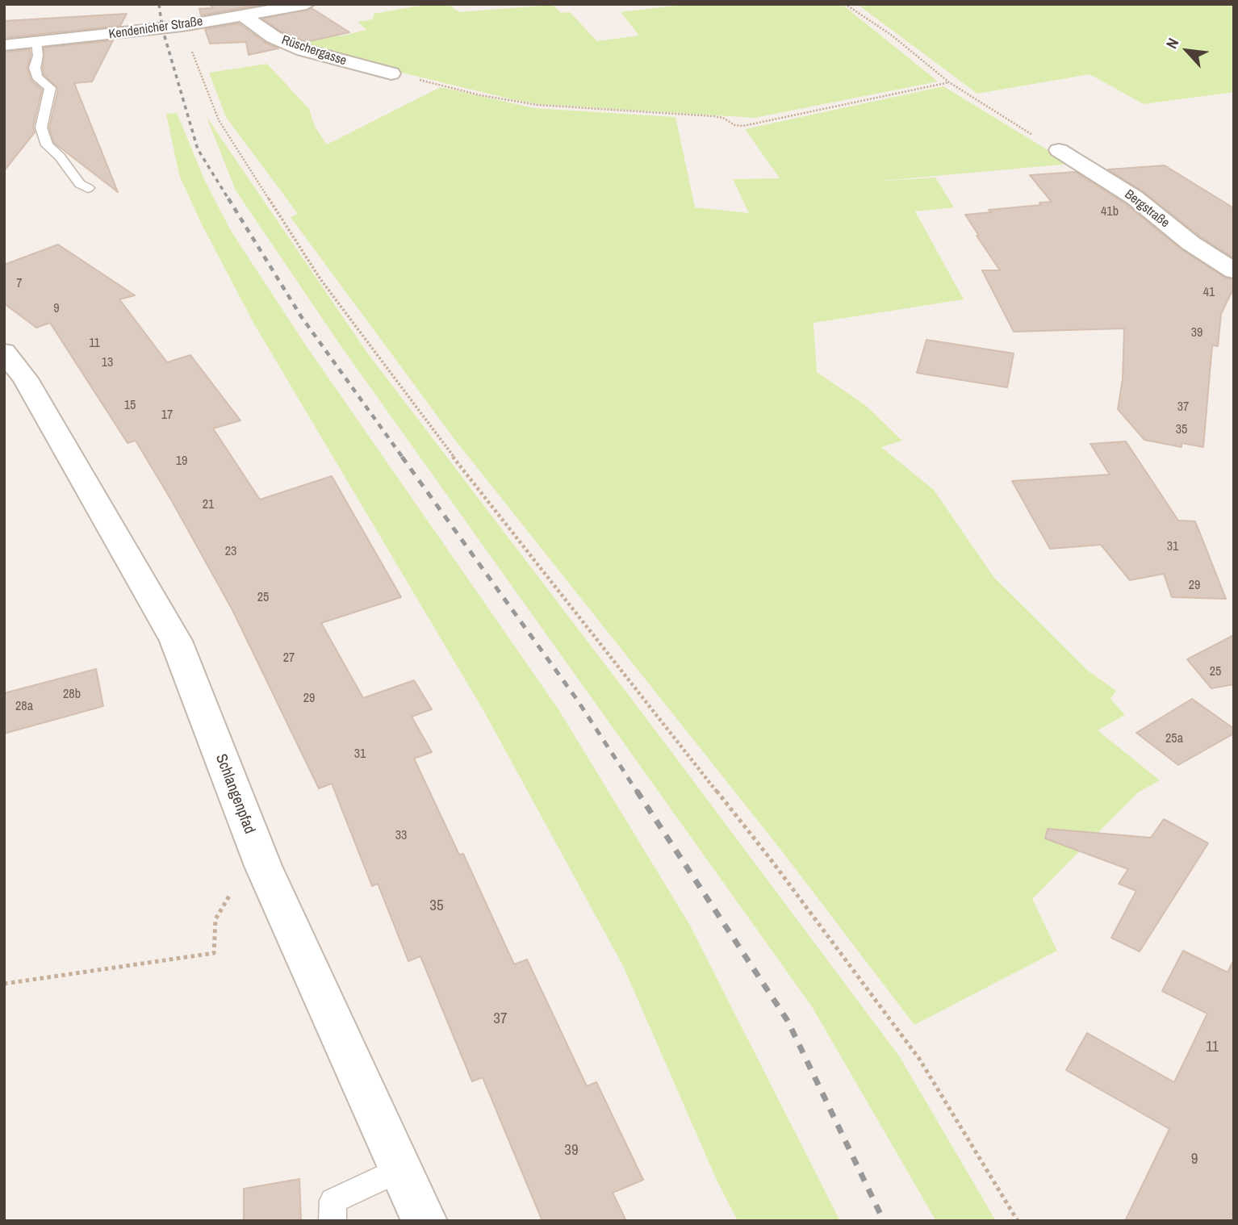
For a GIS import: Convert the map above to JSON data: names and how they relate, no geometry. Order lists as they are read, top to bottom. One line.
{"streets":{"street":["Kendenicher Straße","Rüschergasse","Bergstraße","Schlangenpfad"]},"crossings":[["Kendenicher Straße","Rüschergasse"]],"house_numbers":["41b","7","41","9","39","11","13","15","37","17","35","19","21","31","23","29","25","27","25","28b","29","28a","25a","31","33","35","37","11","39","9"],"north":"top left"}
